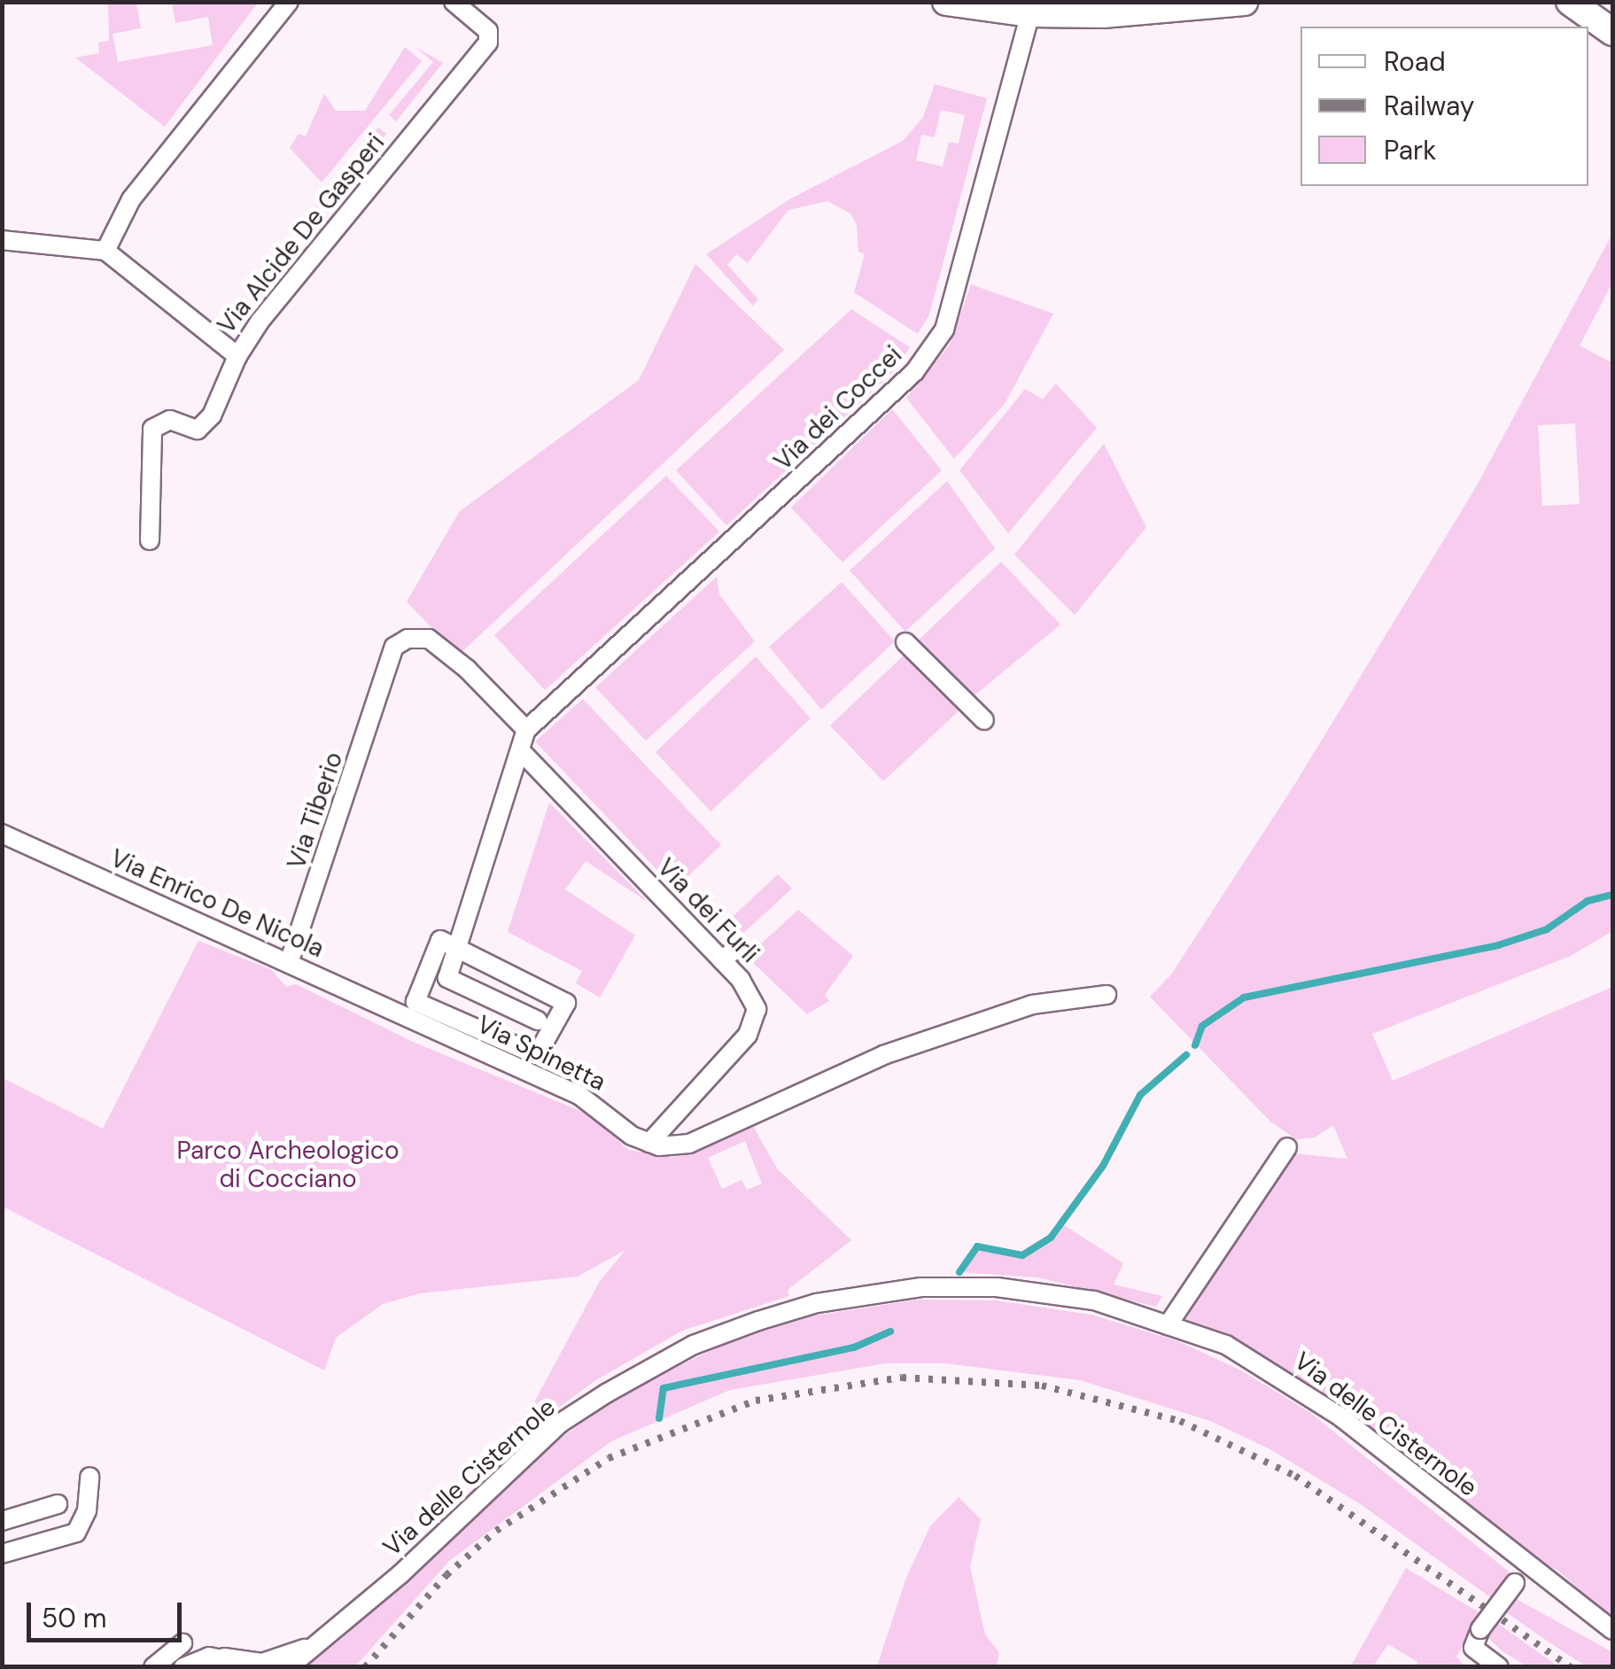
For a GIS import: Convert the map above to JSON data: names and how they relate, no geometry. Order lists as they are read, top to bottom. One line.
{"streets":{"street":["Via Alcide De Gasperi","Via dei Coccei","Via Tiberio","Via Enrico De Nicola","Via dei Furli","Via Spinetta","Via delle Cisternole"]},"crossings":[["Via dei Coccei","Via Tiberio"],["Via Tiberio","Via Enrico De Nicola"],["Via Enrico De Nicola","Via Spinetta"],["Via dei Furli","Via Spinetta"]],"parks":["Parco Archeologico di Cocciano"],"legend":["Road","Railway","Park"],"scale_bar":"50 m"}
